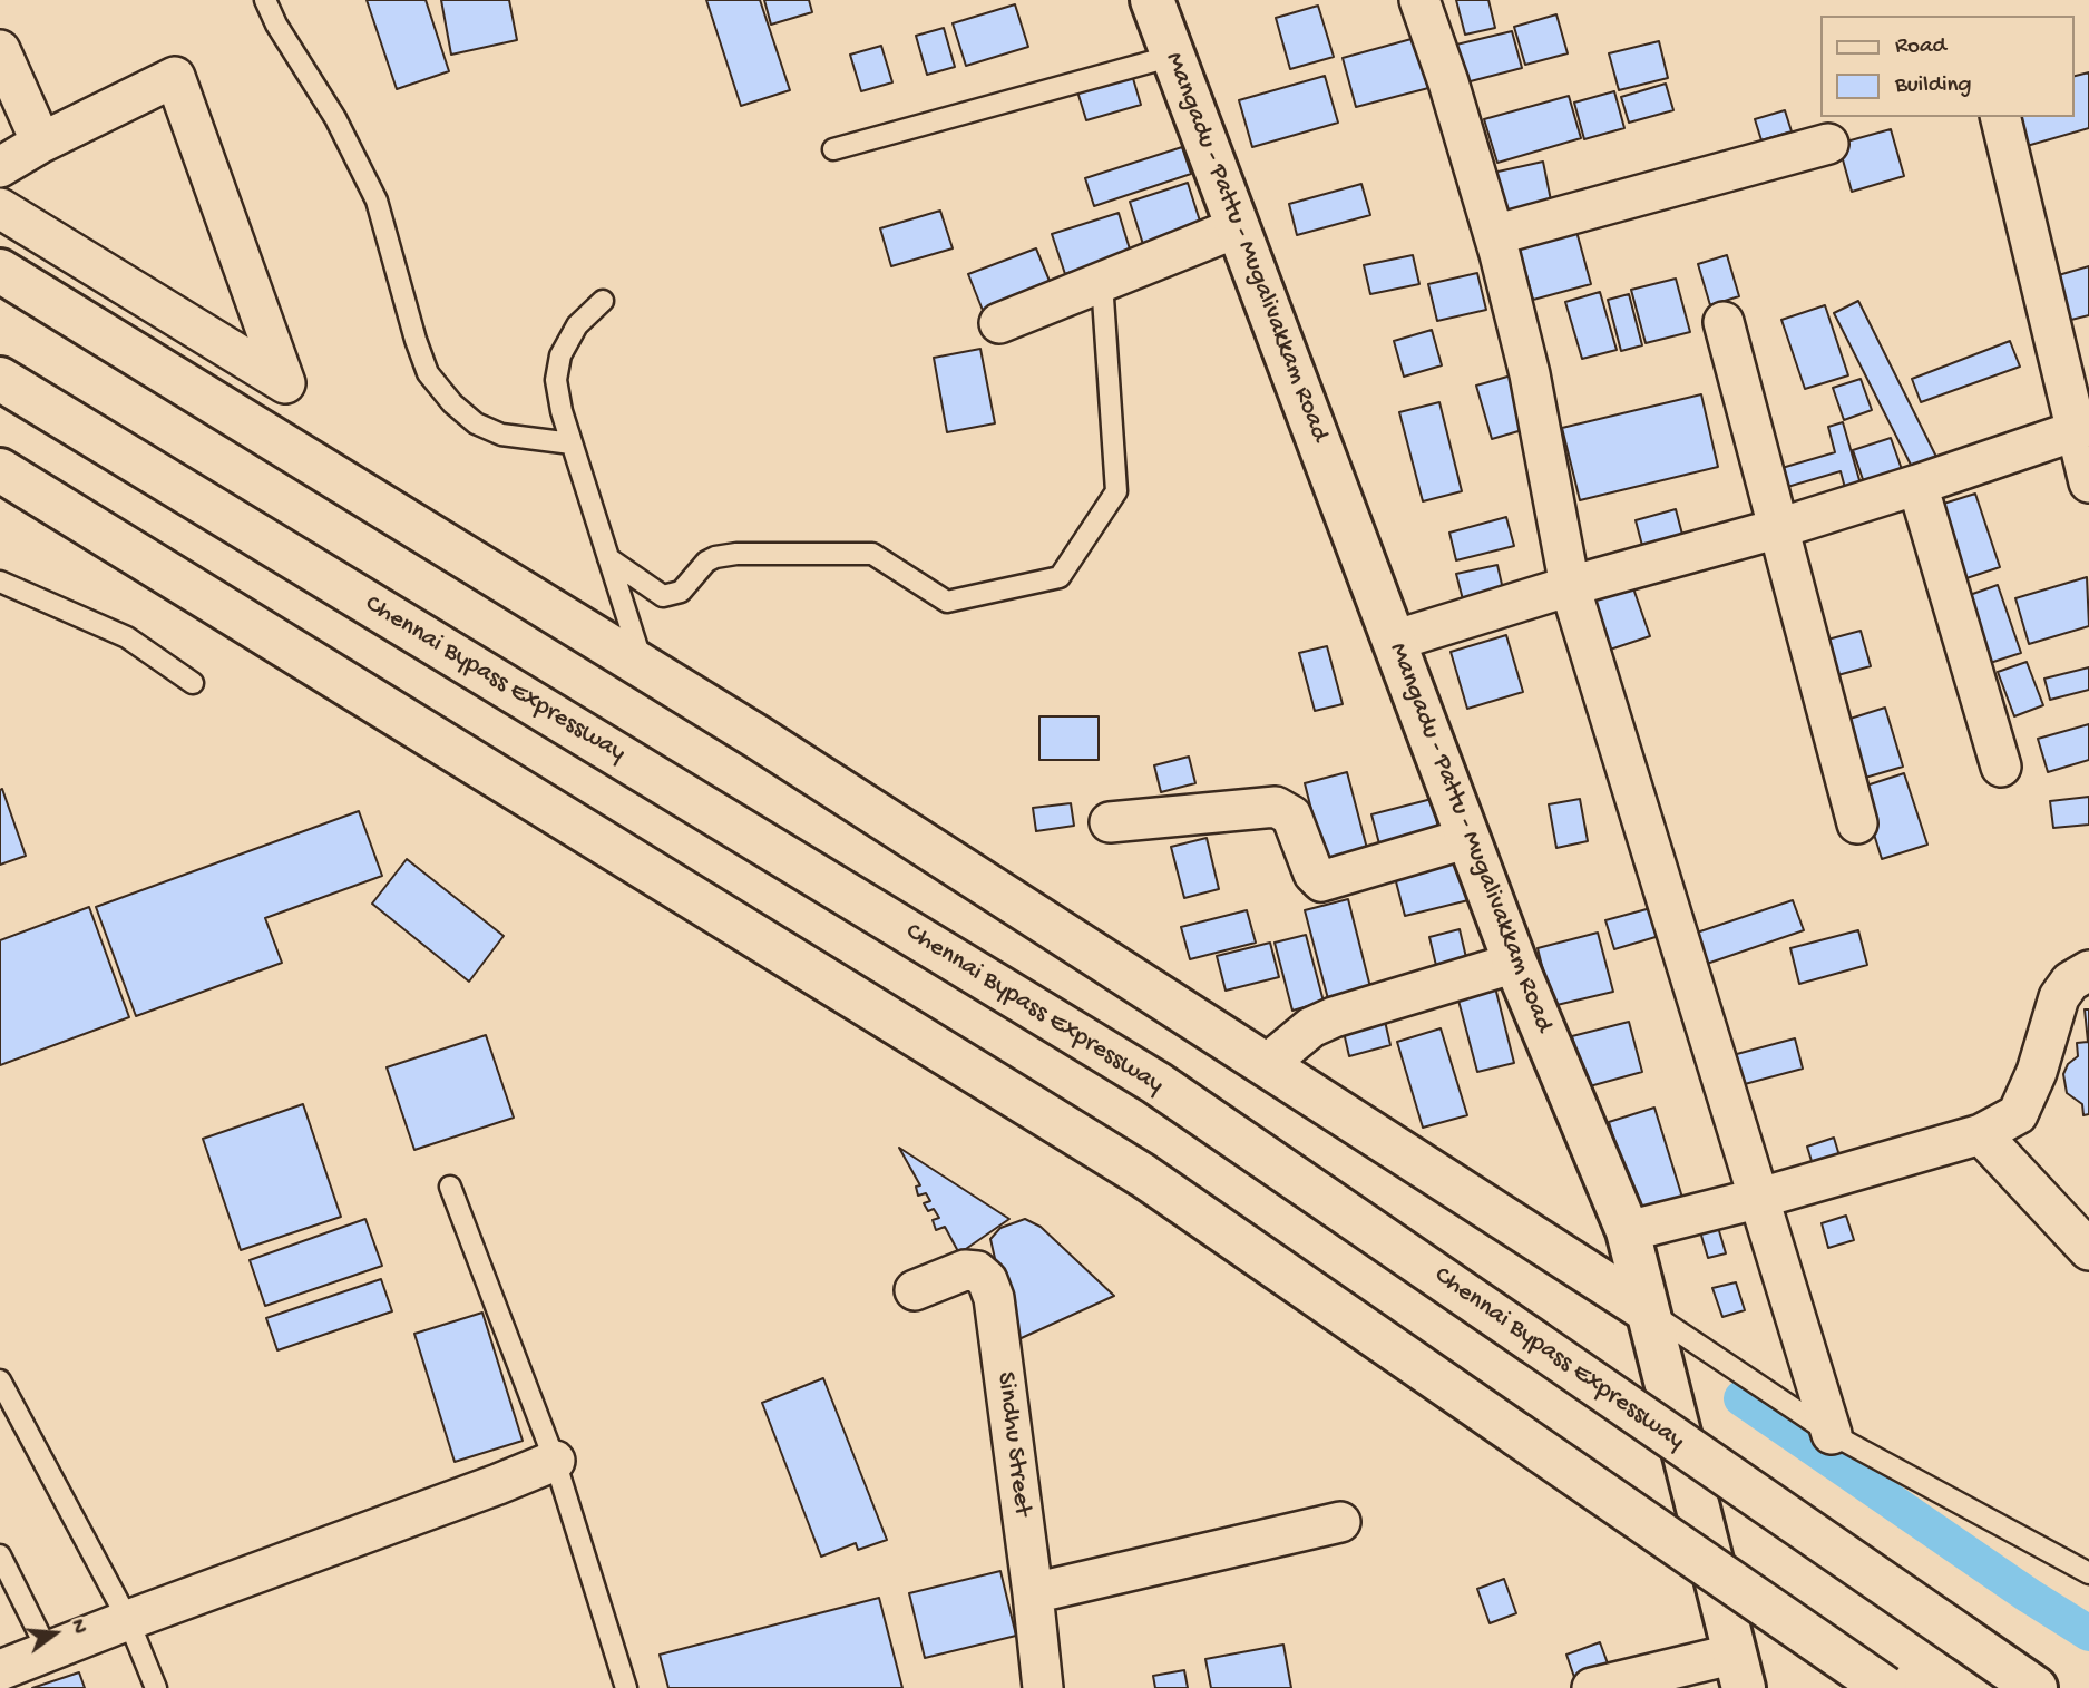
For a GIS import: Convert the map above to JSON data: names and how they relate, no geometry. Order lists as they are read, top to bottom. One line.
{"streets":{"main road":["Mangadu - Pattu - Mugalivakkam Road","Chennai Bypass Expressway"],"street":["Sindhu Street"]},"legend":["Road","Building"],"north":"right"}
